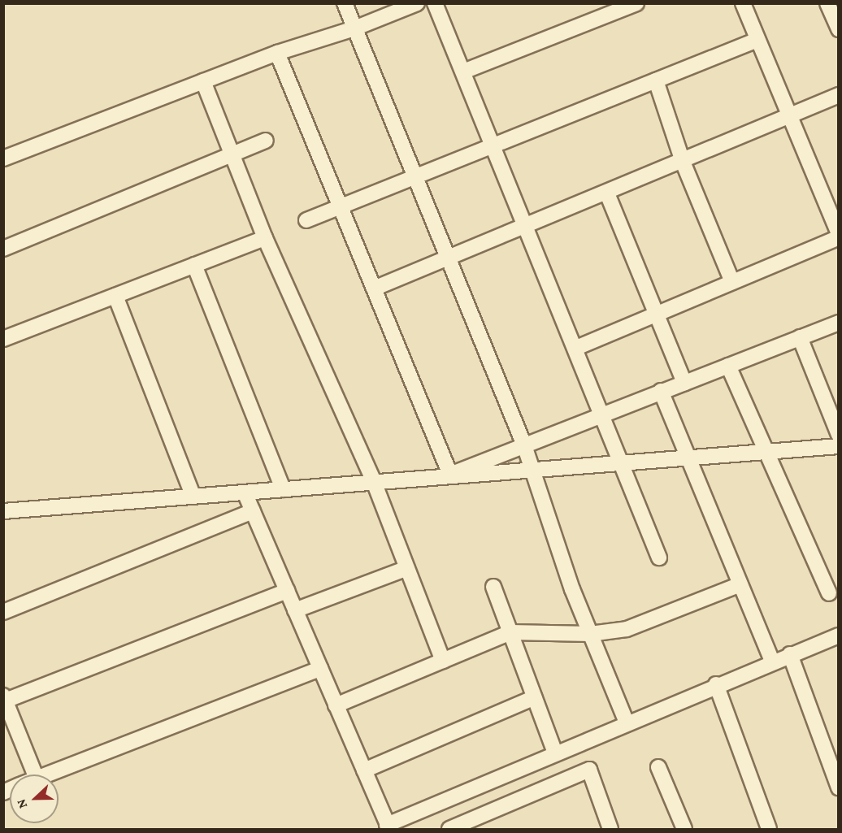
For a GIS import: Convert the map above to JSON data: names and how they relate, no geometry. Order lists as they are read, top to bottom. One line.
{"north":"left"}
